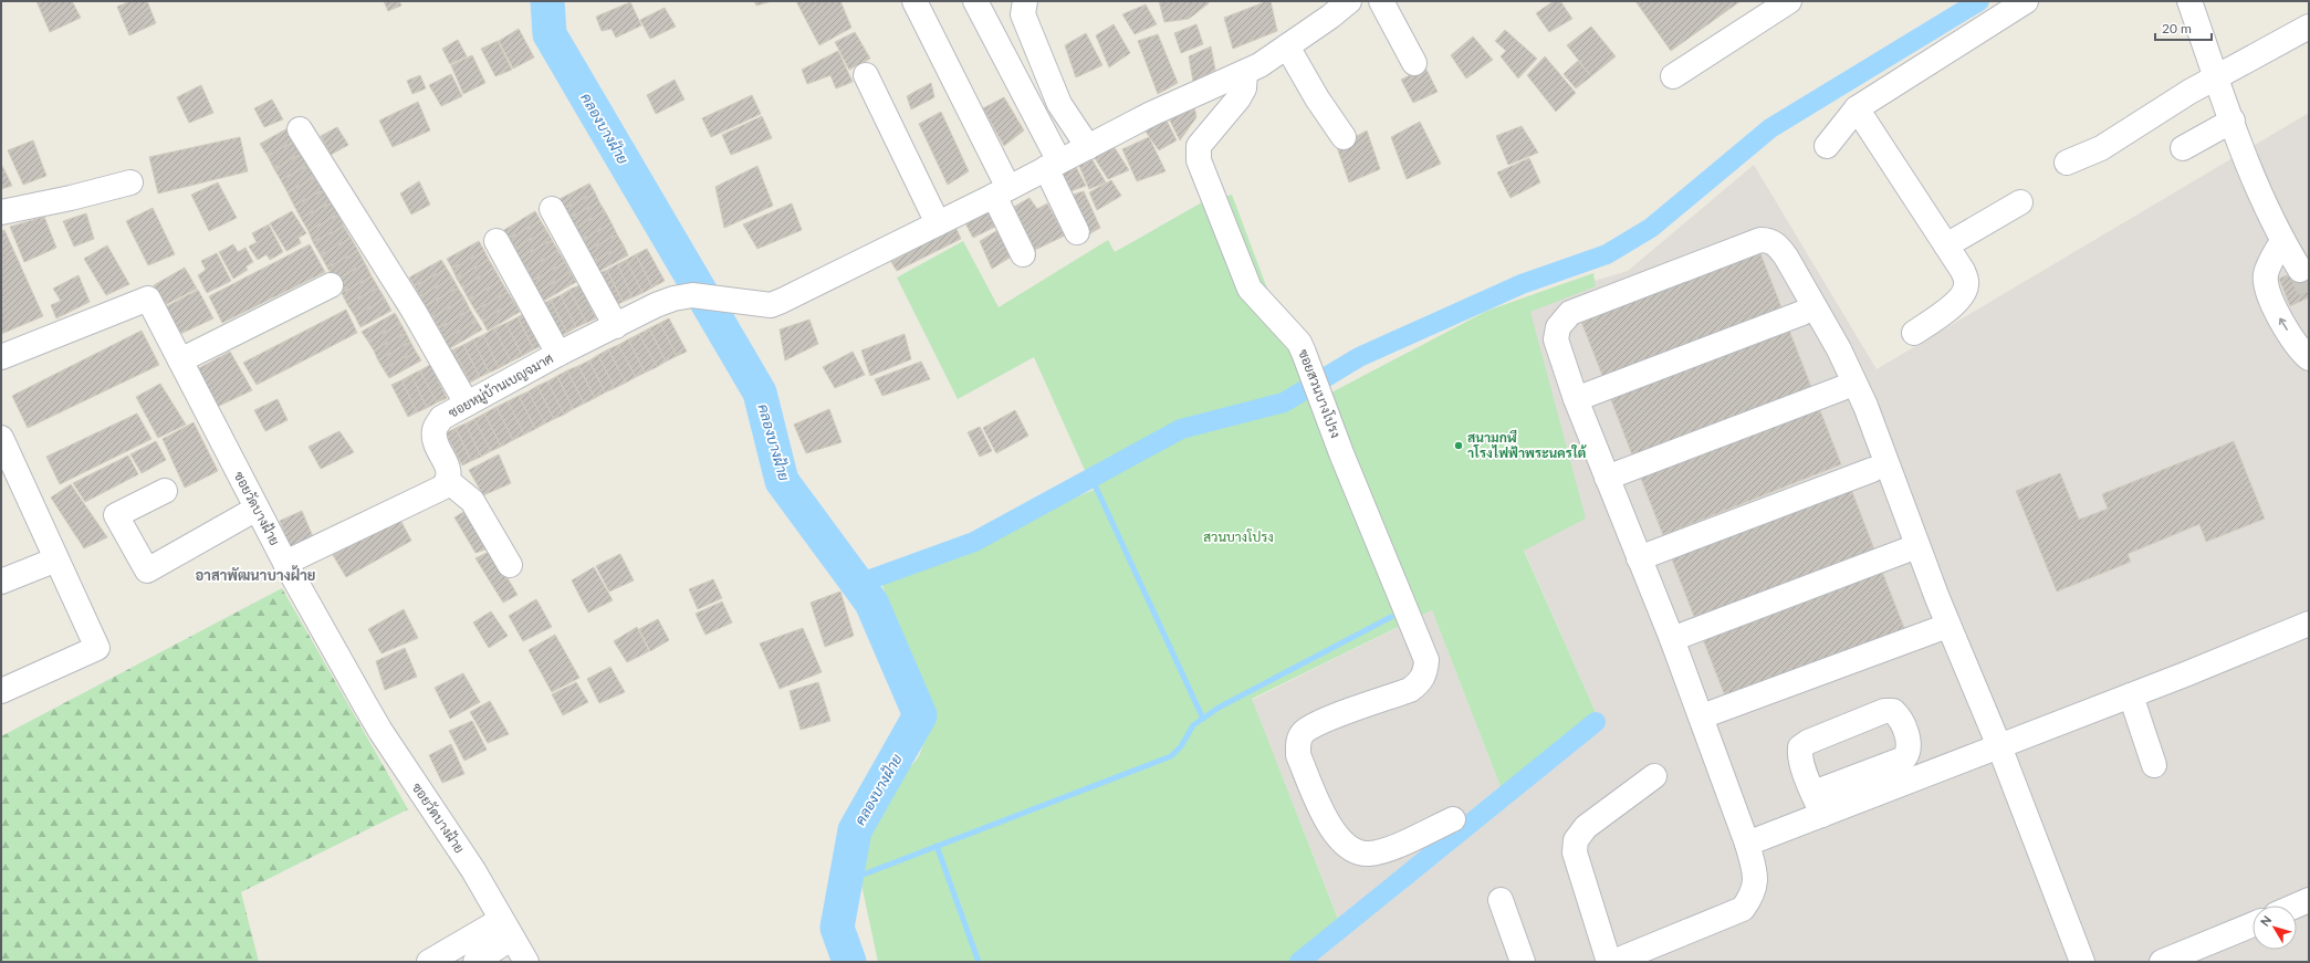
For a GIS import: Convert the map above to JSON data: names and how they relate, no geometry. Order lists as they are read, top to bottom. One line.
{"streets":{"street":["ซอยหมู่บ้านเบญจมาศ","ซอยสวนบางโปรง","ซอยวัดบางฝ้าย"]},"districts":["อาสาพัฒนาบางฝ้าย"],"water":["คลองบางฝ้าย"],"parks":["สวนบางโปรง"],"places":["สนามกฬี าโรงไฟฟ้าพระนครใต้"],"scale_bar":"20 m","north":"top left"}
